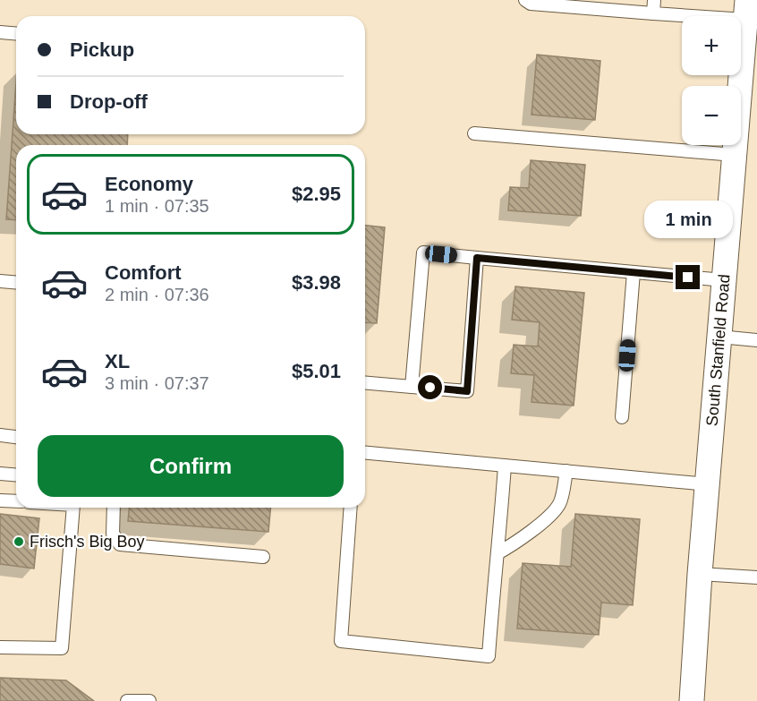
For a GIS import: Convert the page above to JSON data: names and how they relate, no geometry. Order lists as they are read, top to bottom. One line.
{"streets":{"street":["South Stanfield Road"]},"places":["Frisch's Big Boy"],"page":{"map_buttons":["+","−"],"banner":["Pickup","Drop-off"],"list":[{"name":"Economy","note":"1 min · 07:35","value":"$2.95"},{"name":"Comfort","note":"2 min · 07:36","value":"$3.98"},{"name":"XL","note":"3 min · 07:37","value":"$5.01"}],"bubble":"1 min","buttons":"Confirm"}}
